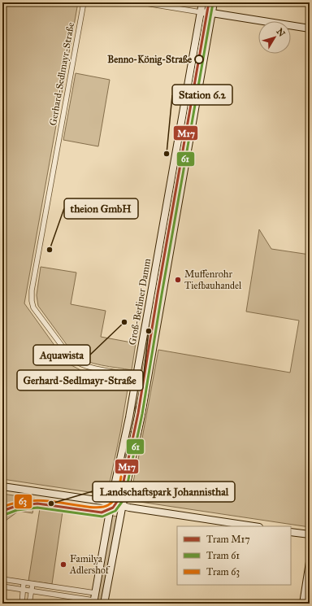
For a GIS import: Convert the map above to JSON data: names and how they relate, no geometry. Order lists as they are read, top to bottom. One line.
{"streets":{"main road":["Groß-Berliner Damm"],"street":["Gerhard-Sedlmayr-Straße"]},"crossings":[["Gerhard-Sedlmayr-Straße","Groß-Berliner Damm"]],"places":["Benno-König-Straße","Station 6.2","theion GmbH","Muffenrohr Tiefbauhandel","Aquawista","Gerhard-Sedlmayr-Straße","Landschaftspark Johannisthal","Familya Adlershof"],"lines":["tram line M17","tram line 61","tram line 63"],"legend":["Tram M17","Tram 61","Tram 63"],"north":"top right"}
